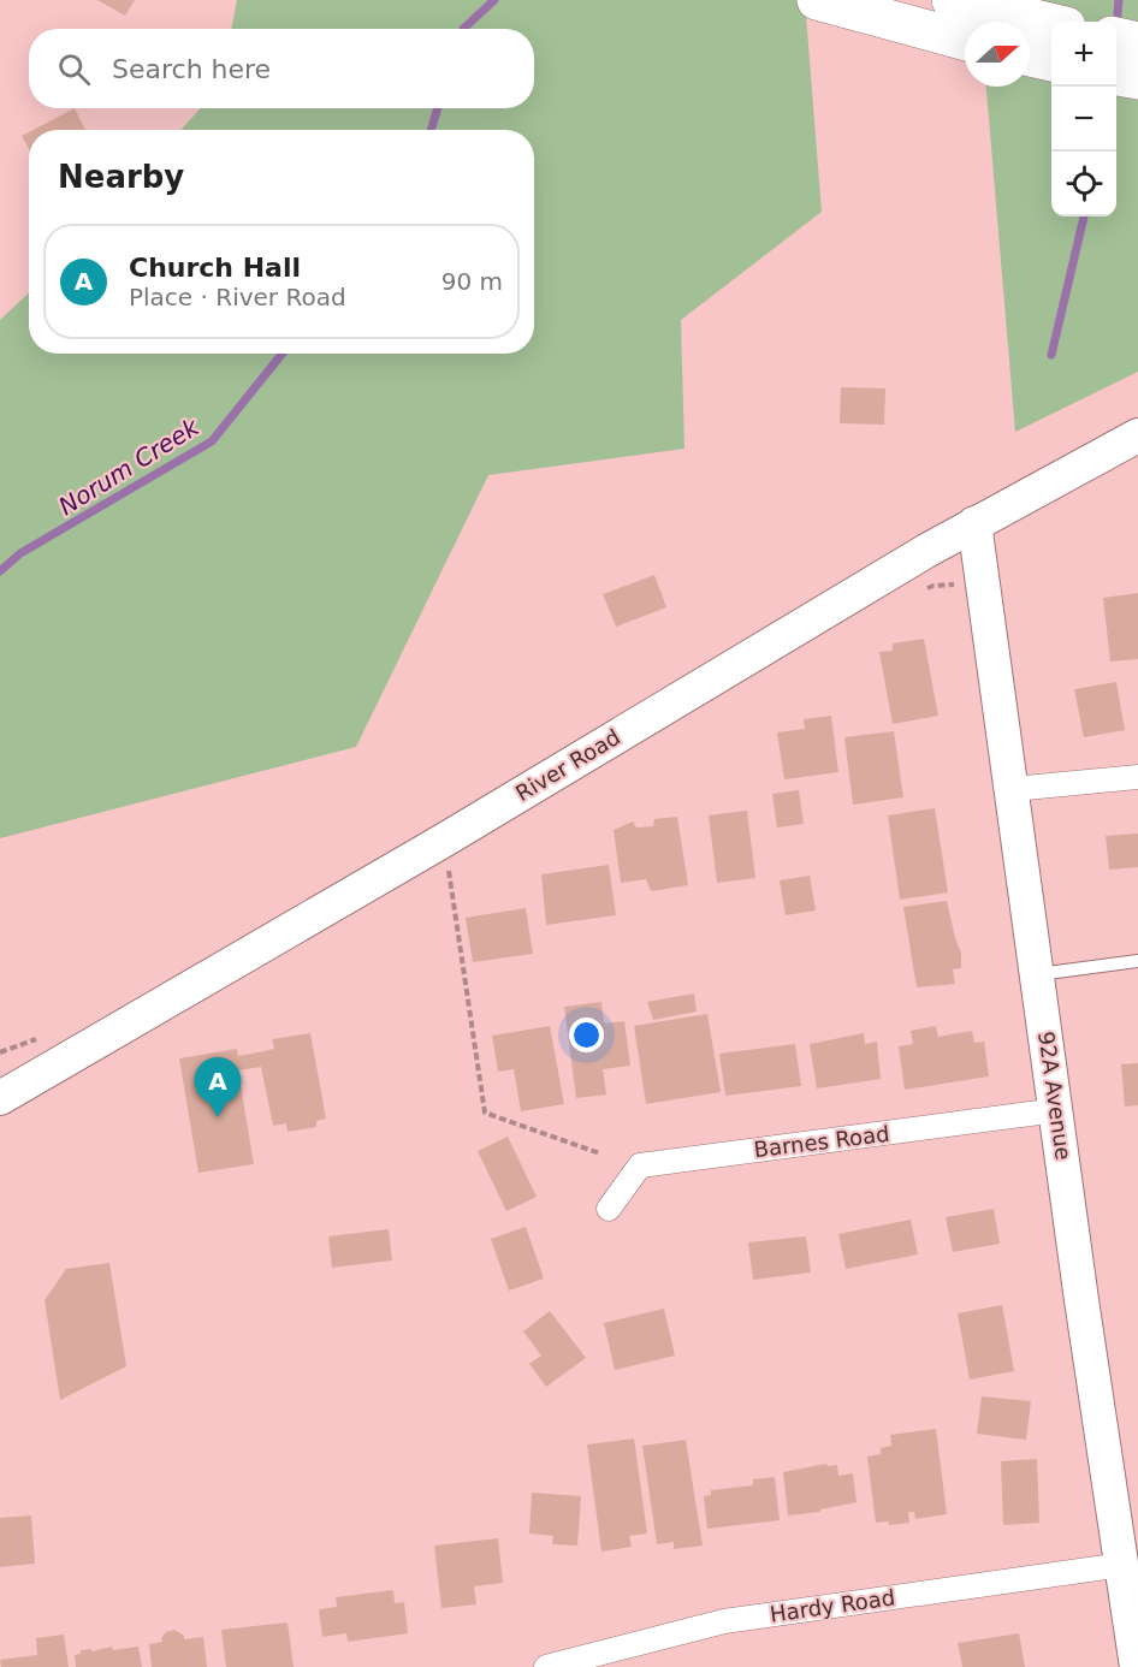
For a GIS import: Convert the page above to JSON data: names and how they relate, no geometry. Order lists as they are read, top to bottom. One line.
{"streets":{"street":["River Road","92A Avenue","Barnes Road","Hardy Road"]},"crossings":[["River Road","92A Avenue"],["92A Avenue","Barnes Road"],["92A Avenue","Hardy Road"]],"water":["Norum Creek"],"north":"right","page":{"map_buttons":["+","−"],"search":"Search here","heading":"Nearby","list":[{"mark":"A","name":"Church Hall","note":"Place · River Road","value":"90 m"}],"pins":"A"}}
